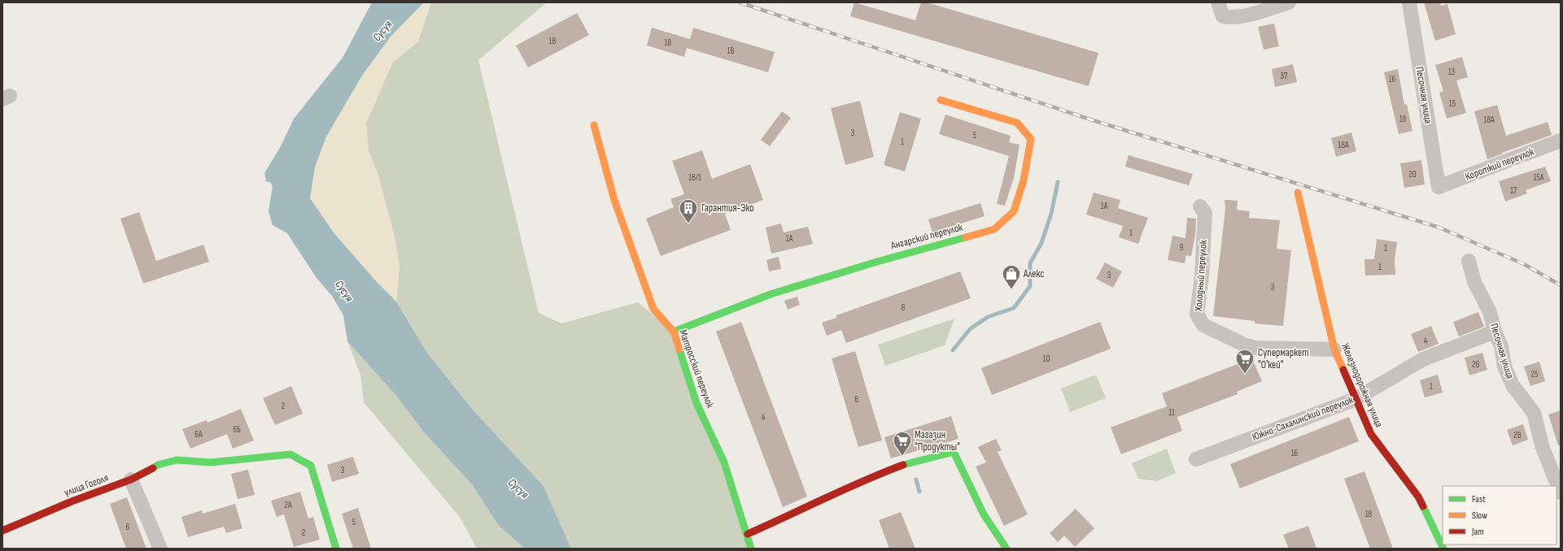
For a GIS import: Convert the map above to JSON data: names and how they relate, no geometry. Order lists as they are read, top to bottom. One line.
{"streets":{"street":["Песочная улица","Короткий переулок","Ангарский переулок","Холодный переулок","Матросский переулок","Железнодорожная улица","Южно-Сахалинский переулок","улица Гоголя"]},"crossings":[["Песочная улица","Короткий переулок"],["Песочная улица","Южно-Сахалинский переулок"],["Ангарский переулок","Матросский переулок"],["Холодный переулок","Железнодорожная улица"],["Железнодорожная улица","Южно-Сахалинский переулок"]],"water":["Сусуя"],"places":{"building":["Гарантия-Эко"],"shop":["Алекс"],"supermarket":["Супермаркет \"О'кей\"","Магазин \"Продукты\""]},"house_numbers":["1В","1В","1В","13","37","16","15","18","18А","3","5","1","18А","20","1В/1","15А","17","1А","1","1А","9","1","1","3","3","8","4","10","26","25","1","6","2","11","4","6Б","6А","28","16","3","2А","18","5","6","2"],"legend":["Fast","Slow","Jam"]}
